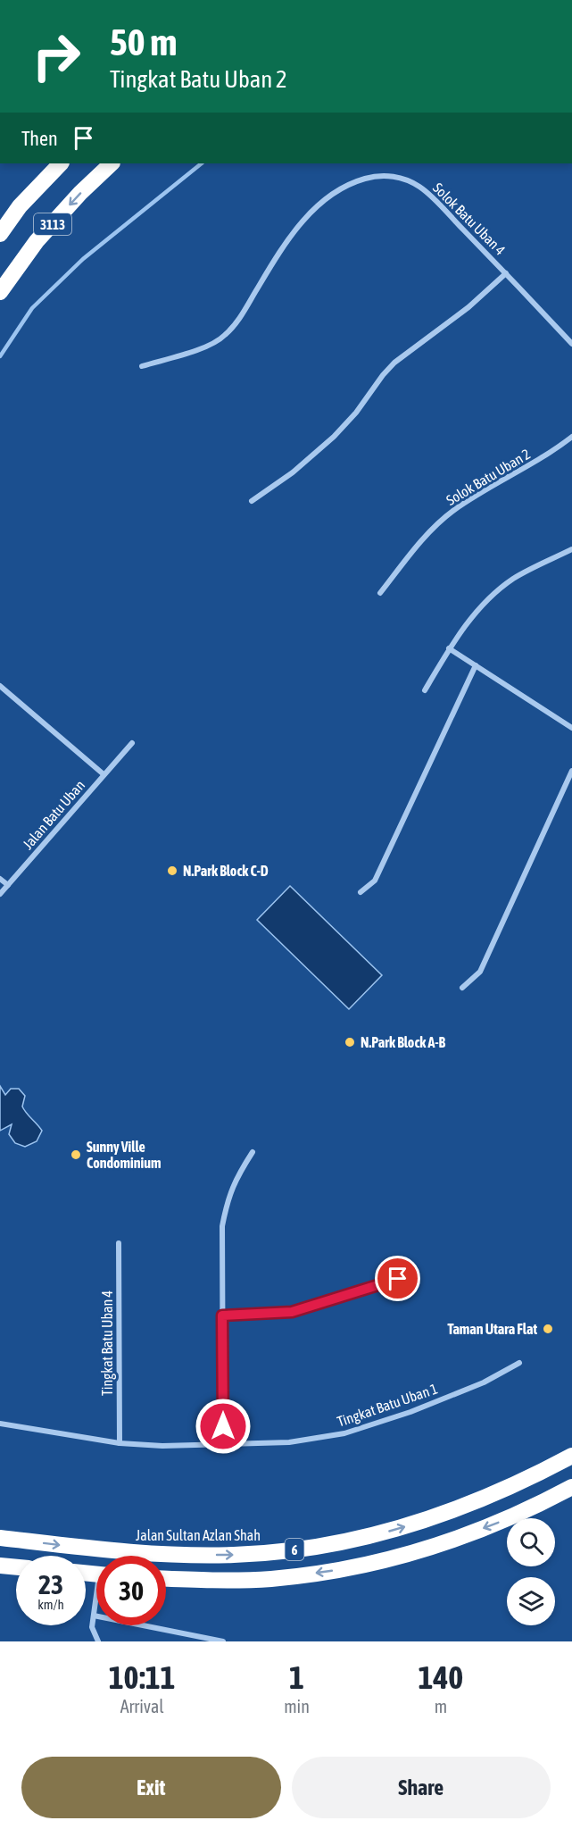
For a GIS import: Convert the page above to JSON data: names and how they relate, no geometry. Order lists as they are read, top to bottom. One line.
{"streets":{"highway":["3113","Jalan Sultan Azlan Shah","6"],"street":["Solok Batu Uban 4","Solok Batu Uban 2","Jalan Batu Uban","Tingkat Batu Uban 4","Tingkat Batu Uban 1"]},"crossings":[["Tingkat Batu Uban 4","Tingkat Batu Uban 1"]],"places":["N.Park Block C-D","N.Park Block A-B","Sunny Ville Condominium","Taman Utara Flat"],"page":{"turn":["50 m","Tingkat Batu Uban 2"],"then":"Then","speed":"23 km/h","limit":"30","eta":["10:11","Arrival","1","min","140","m"],"buttons":["Exit","Share"]}}
